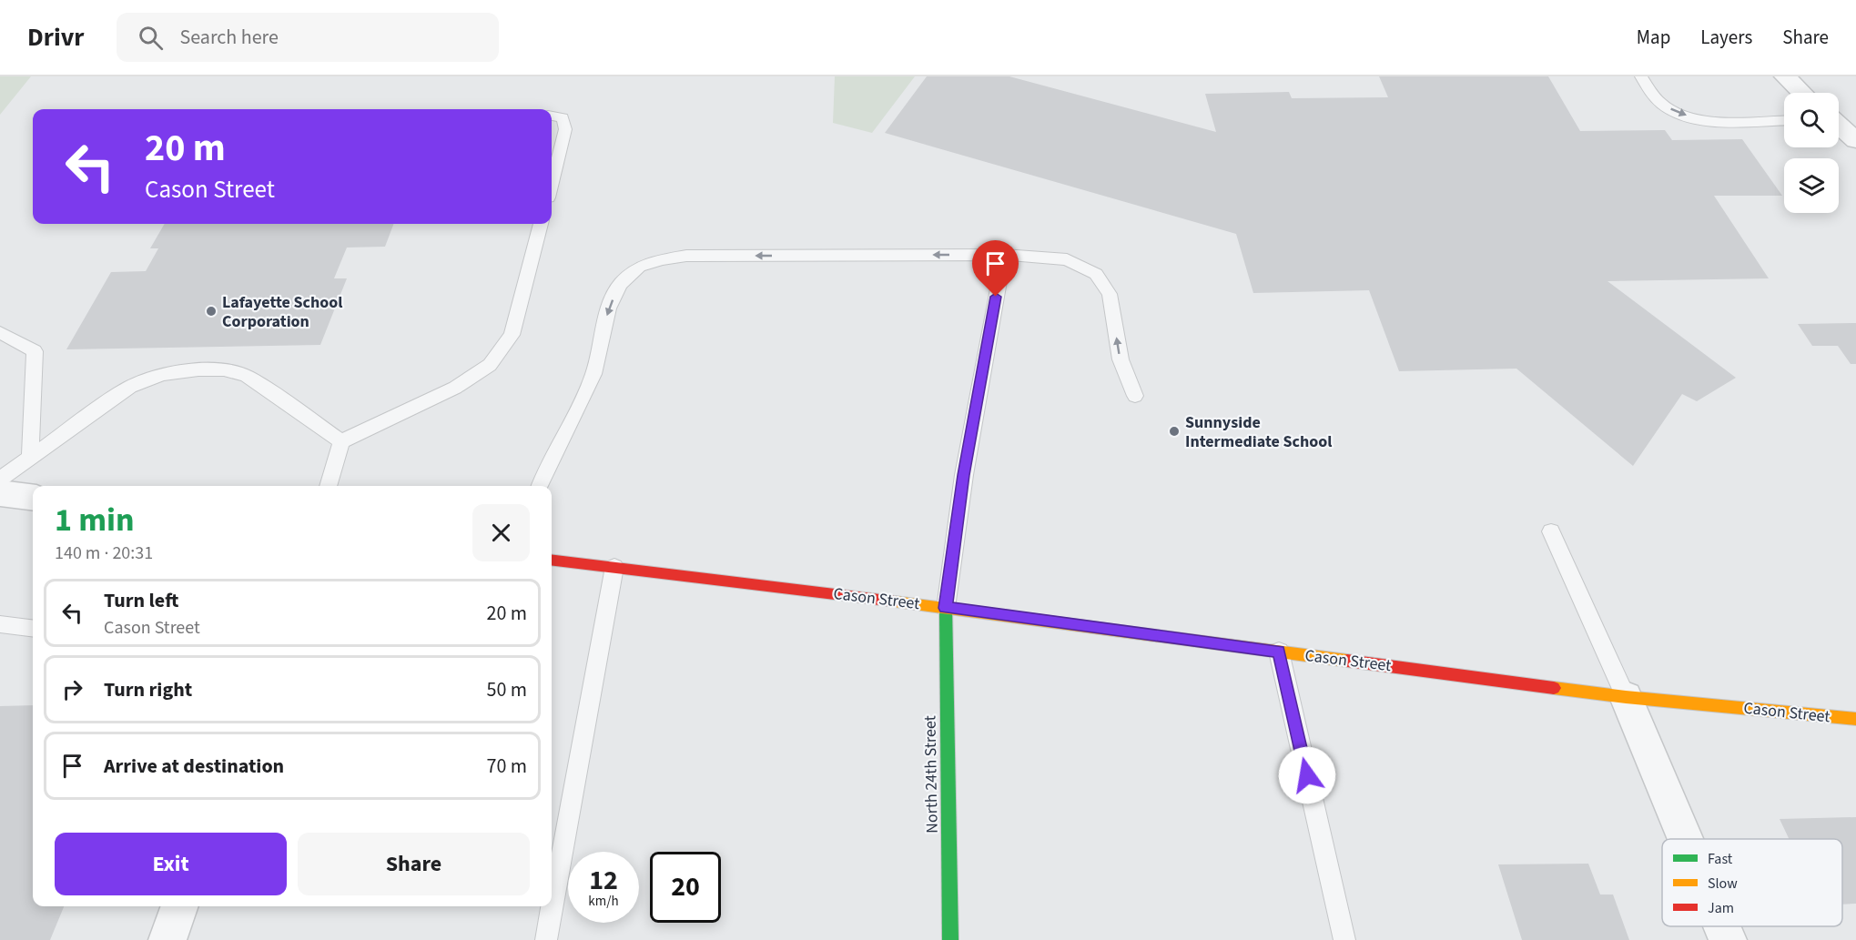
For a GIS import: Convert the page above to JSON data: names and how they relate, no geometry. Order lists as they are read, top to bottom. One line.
{"streets":{"street":["Cason Street","North 24th Street"]},"crossings":[["Cason Street","North 24th Street"]],"places":["Lafayette School Corporation","Sunnyside Intermediate School"],"legend":["Fast","Slow","Jam"],"page":{"header":"Drivr","search":"Search here","nav":["Map","Layers","Share"],"turn":["20 m","Cason Street"],"heading":["1 min","140 m · 20:31"],"list":[{"name":"Turn left","note":"Cason Street","value":"20 m"},{"name":"Turn right","value":"50 m"},{"name":"Arrive at destination","value":"70 m"}],"buttons":["Exit","Share"],"speed":"12 km/h","limit":"20"}}
